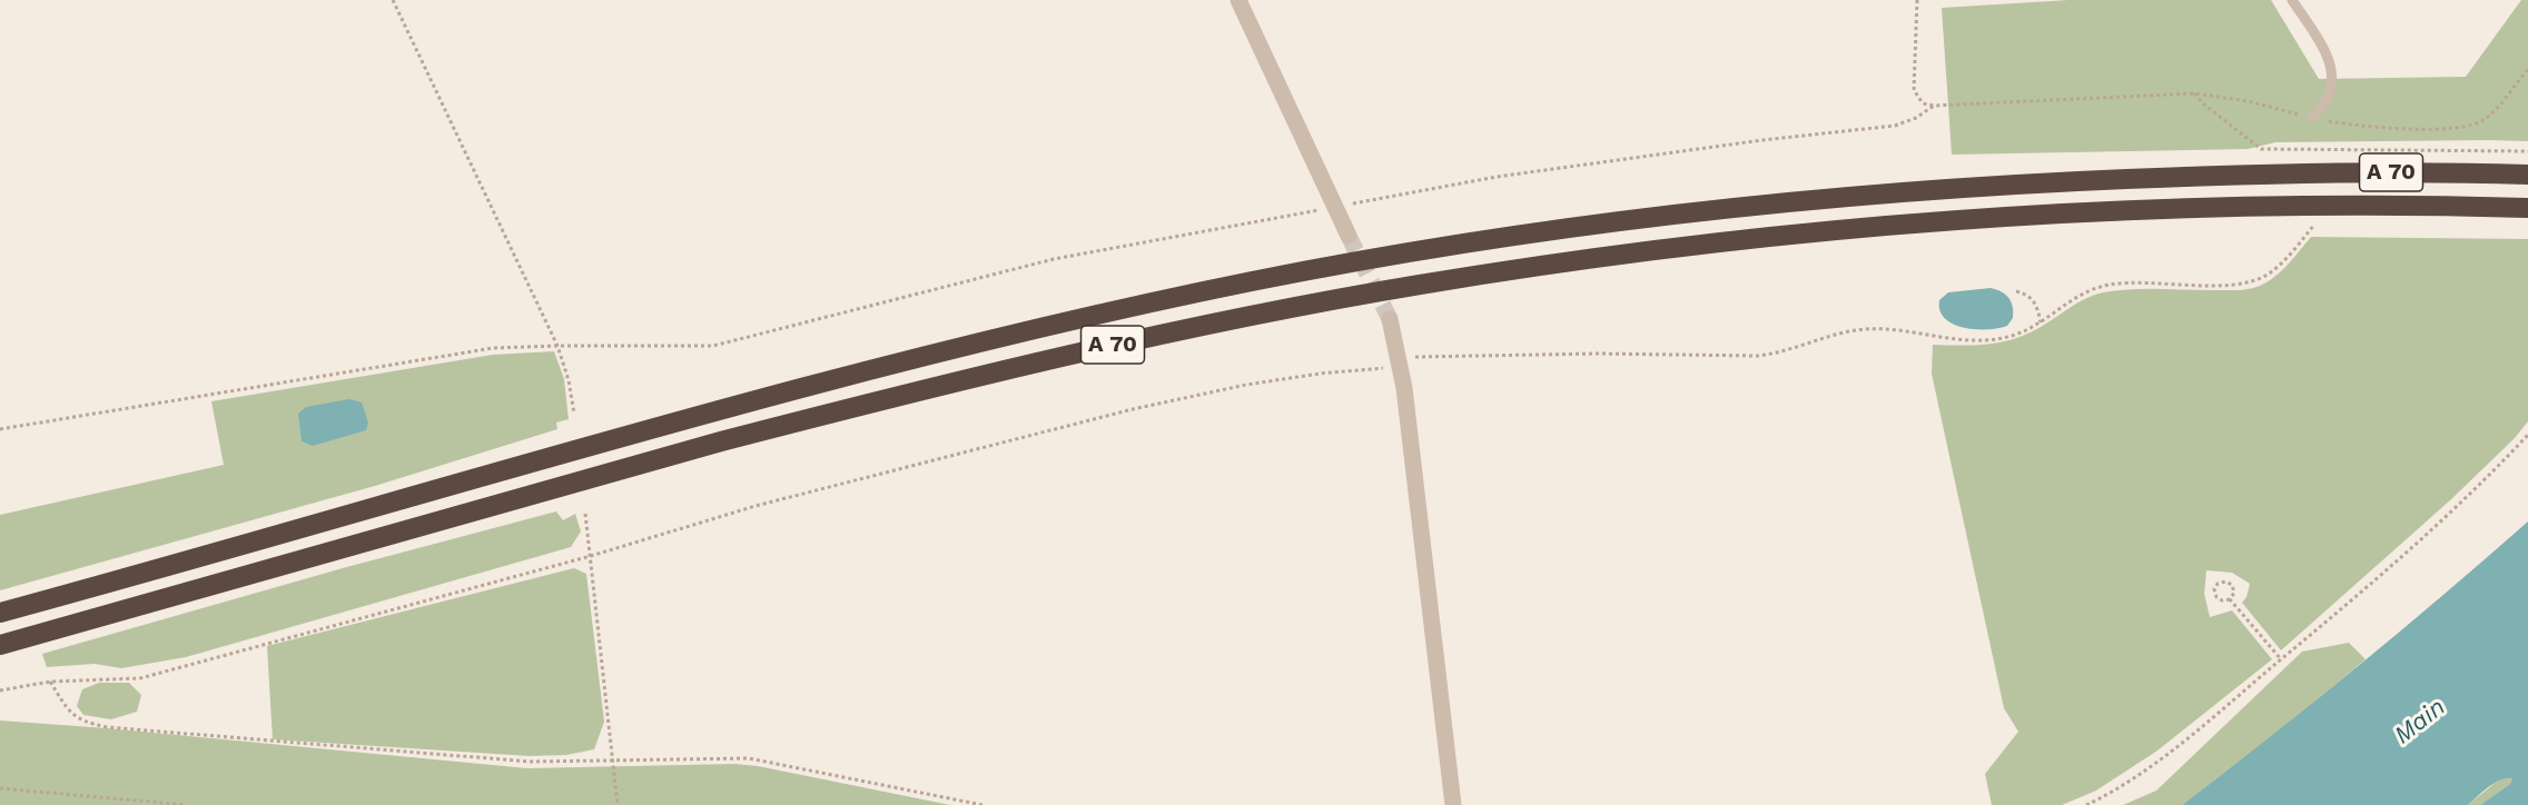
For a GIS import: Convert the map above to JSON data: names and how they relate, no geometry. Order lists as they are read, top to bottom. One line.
{"streets":{"highway":["A 70"]},"water":["Main"]}
